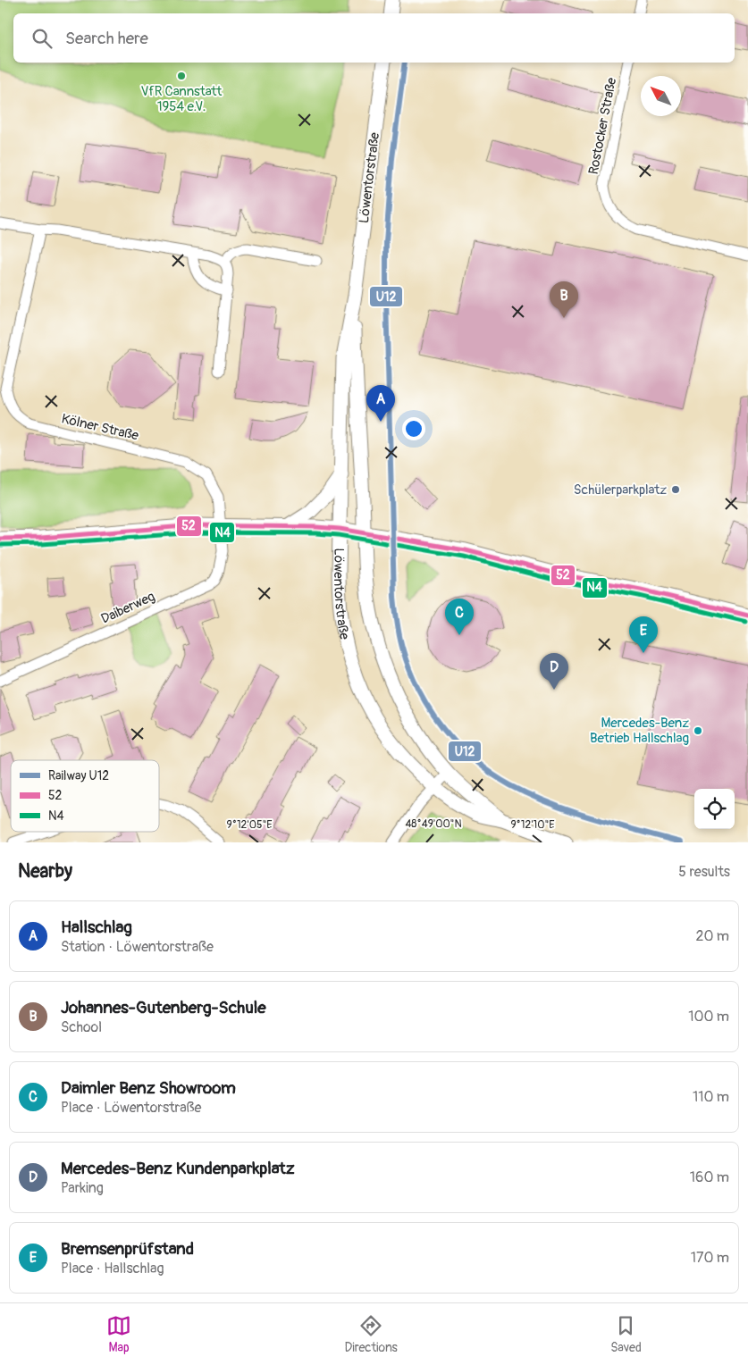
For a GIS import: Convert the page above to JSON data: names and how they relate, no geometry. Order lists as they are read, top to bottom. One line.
{"streets":{"main road":["Löwentorstraße"],"street":["Rostocker Straße","Kölner Straße","Daiberweg"]},"crossings":[["Kölner Straße","Daiberweg"]],"places":["VfR Cannstatt 1954 e.V.","Schülerparkplatz","Mercedes-Benz Betrieb Hallschlag"],"lines":["rail line U12","transit line 52","transit line N4"],"legend":["Railway U12","52","N4"],"north":"top left","page":{"search":"Search here","pins":["B","A","C","E","D"],"heading":["Nearby","5 results"],"list":[{"mark":"A","name":"Hallschlag","note":"Station · Löwentorstraße","value":"20 m"},{"mark":"B","name":"Johannes-Gutenberg-Schule","note":"School","value":"100 m"},{"mark":"C","name":"Daimler Benz Showroom","note":"Place · Löwentorstraße","value":"110 m"},{"mark":"D","name":"Mercedes-Benz Kundenparkplatz","note":"Parking","value":"160 m"},{"mark":"E","name":"Bremsenprüfstand","note":"Place · Hallschlag","value":"170 m"}],"nav":["Map","Directions","Saved"]},"coordinates":["48°49'00\"N","9°12'05\"E","9°12'10\"E"]}
